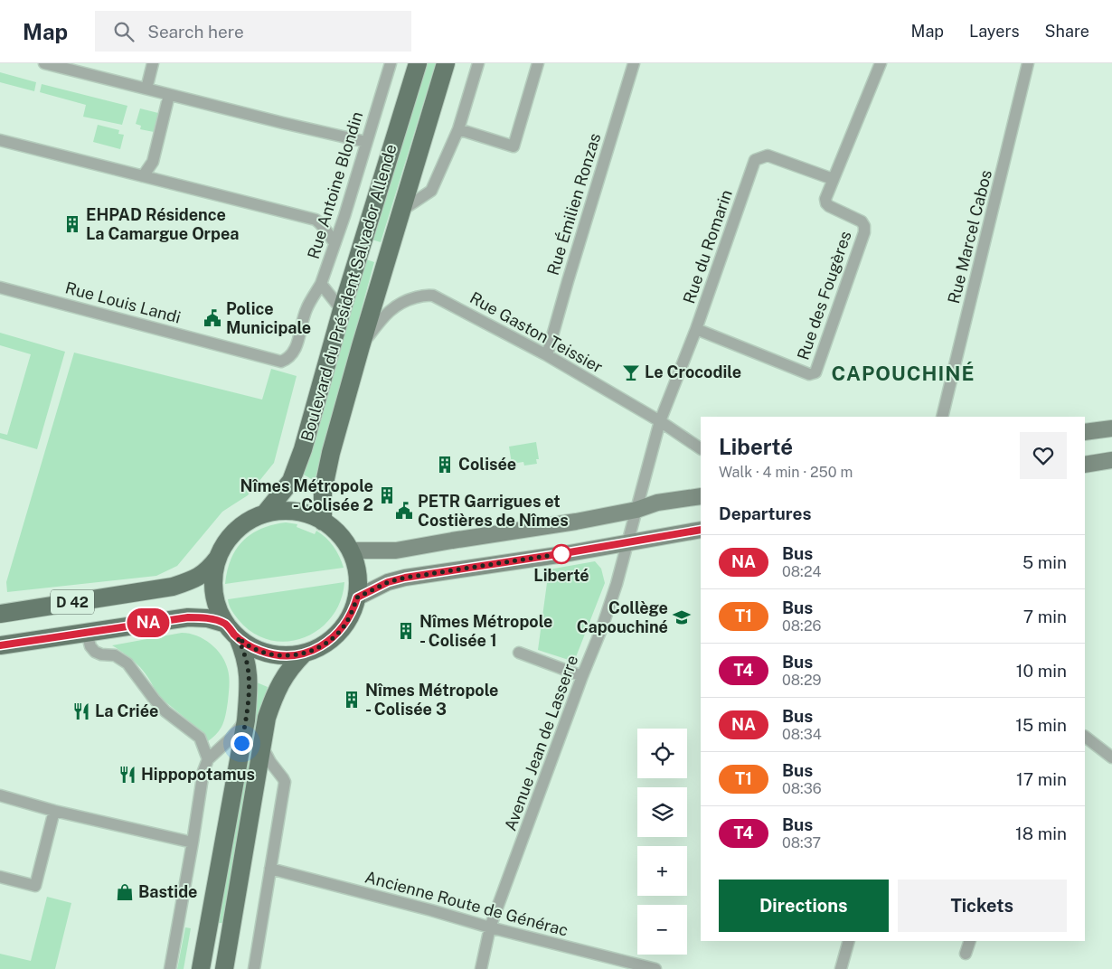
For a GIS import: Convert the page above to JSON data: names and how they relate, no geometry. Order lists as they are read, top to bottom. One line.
{"streets":{"main road":["Boulevard du Président Salvador Allende","D 42"],"street":["Rue Antoine Blondin","Rue Émilien Ronzas","Rue Marcel Cabos","Rue du Romarin","Rue des Fougères","Rue Louis Landi","Rue Gaston Teissier","Avenue Jean de Lasserre","Ancienne Route de Générac"]},"crossings":[["Rue Antoine Blondin","Boulevard du Président Salvador Allende"],["Rue Antoine Blondin","Rue Louis Landi"],["Rue Émilien Ronzas","Rue Gaston Teissier"],["Rue du Romarin","Rue des Fougères"],["Rue du Romarin","Rue Gaston Teissier"],["Rue du Romarin","Avenue Jean de Lasserre"],["Boulevard du Président Salvador Allende","Rue Gaston Teissier"],["Boulevard du Président Salvador Allende","D 42"],["Avenue Jean de Lasserre","Ancienne Route de Générac"]],"districts":["CAPOUCHINÉ"],"places":{"building":["EHPAD Résidence La Camargue Orpea","Colisée","Nîmes Métropole - Colisée 2","Nîmes Métropole - Colisée 1","Nîmes Métropole - Colisée 3"],"public building":["Police Municipale","PETR Garrigues et Costières de Nîmes"],"bar":["Le Crocodile"],"other":["Liberté"],"school or university":["Collège Capouchiné"],"restaurant":["La Criée","Hippopotamus"],"shop":["Bastide"]},"lines":["bus line NA"],"page":{"header":"Map","search":"Search here","nav":["Map","Layers","Share"],"on_map":"NA","heading":[["Liberté","Walk · 4 min · 250 m"],"Departures"],"list":[{"mark":"NA","name":"Bus","note":"08:24","value":"5 min"},{"mark":"T1","name":"Bus","note":"08:26","value":"7 min"},{"mark":"T4","name":"Bus","note":"08:29","value":"10 min"},{"mark":"NA","name":"Bus","note":"08:34","value":"15 min"},{"mark":"T1","name":"Bus","note":"08:36","value":"17 min"},{"mark":"T4","name":"Bus","note":"08:37","value":"18 min"}],"map_buttons":["+","−"],"buttons":["Directions","Tickets"]}}
